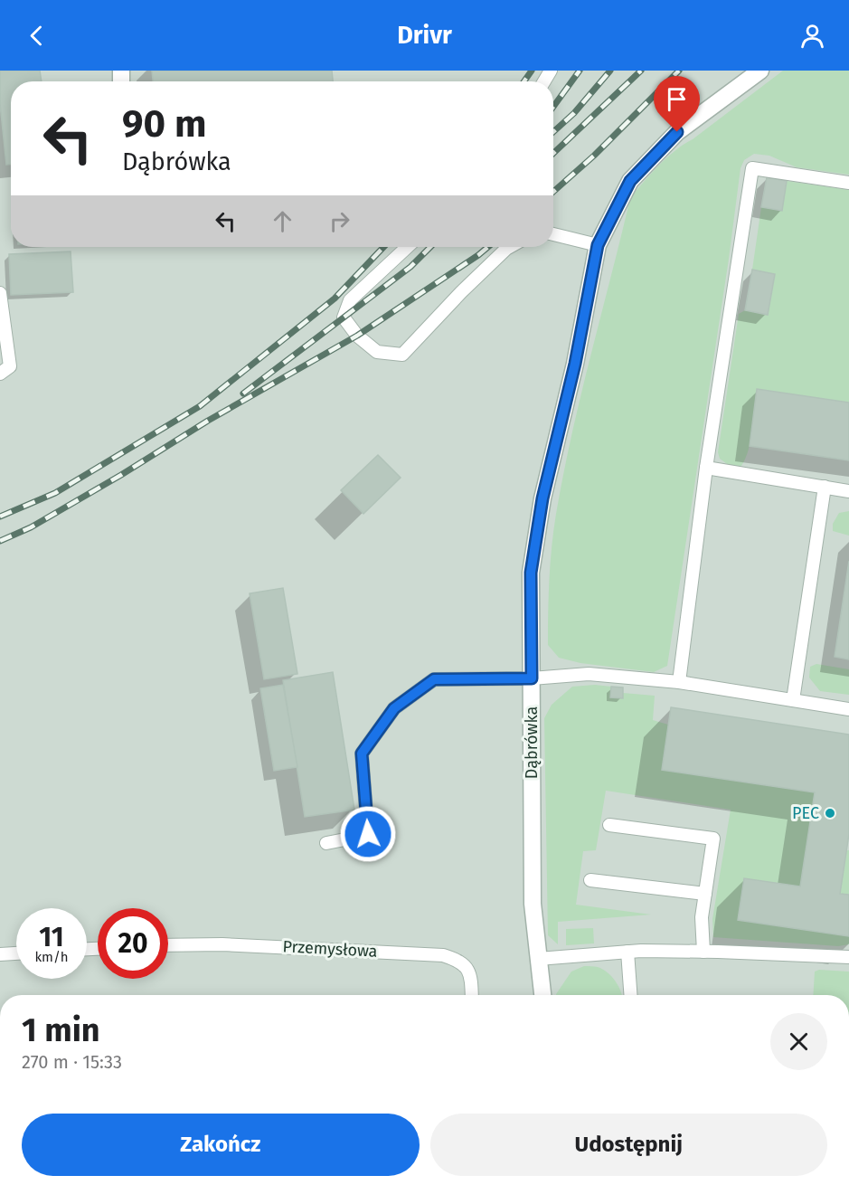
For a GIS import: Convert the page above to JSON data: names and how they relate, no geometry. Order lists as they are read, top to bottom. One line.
{"streets":{"street":["Dąbrówka"],"lane":["Przemysłowa"]},"places":["PEC"],"page":{"header":"Drivr","turn":["90 m","Dąbrówka"],"speed":"11 km/h","limit":"20","heading":["1 min","270 m · 15:33"],"buttons":["Zakończ","Udostępnij"]}}
